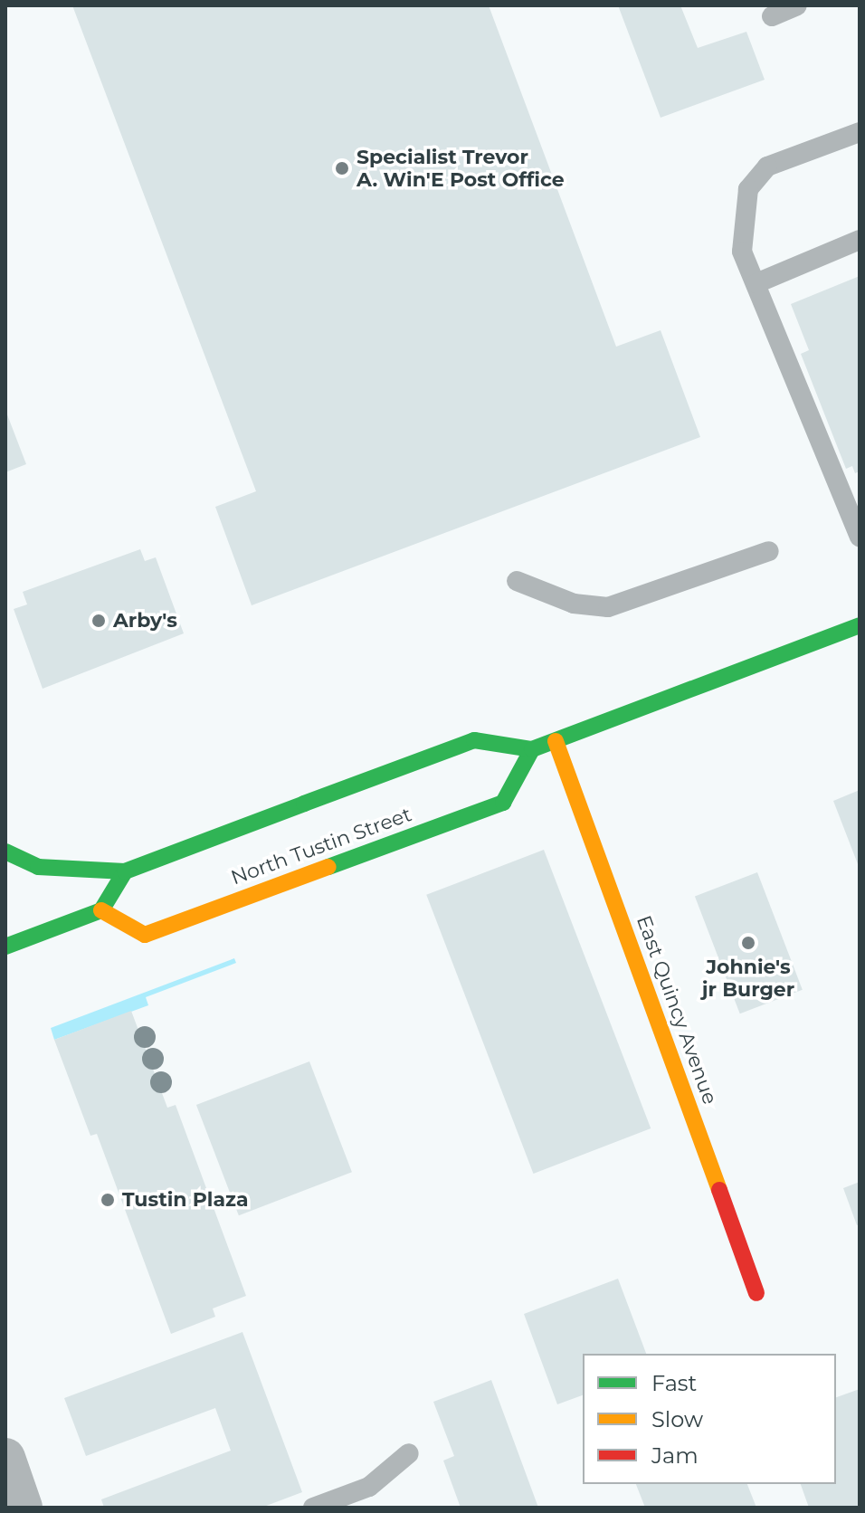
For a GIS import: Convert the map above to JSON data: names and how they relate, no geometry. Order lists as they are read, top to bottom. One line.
{"streets":{"main road":["North Tustin Street","East Quincy Avenue"]},"places":["Specialist Trevor A. Win'E Post Office","Arby's","Johnie's jr Burger","Tustin Plaza"],"legend":["Fast","Slow","Jam"]}
